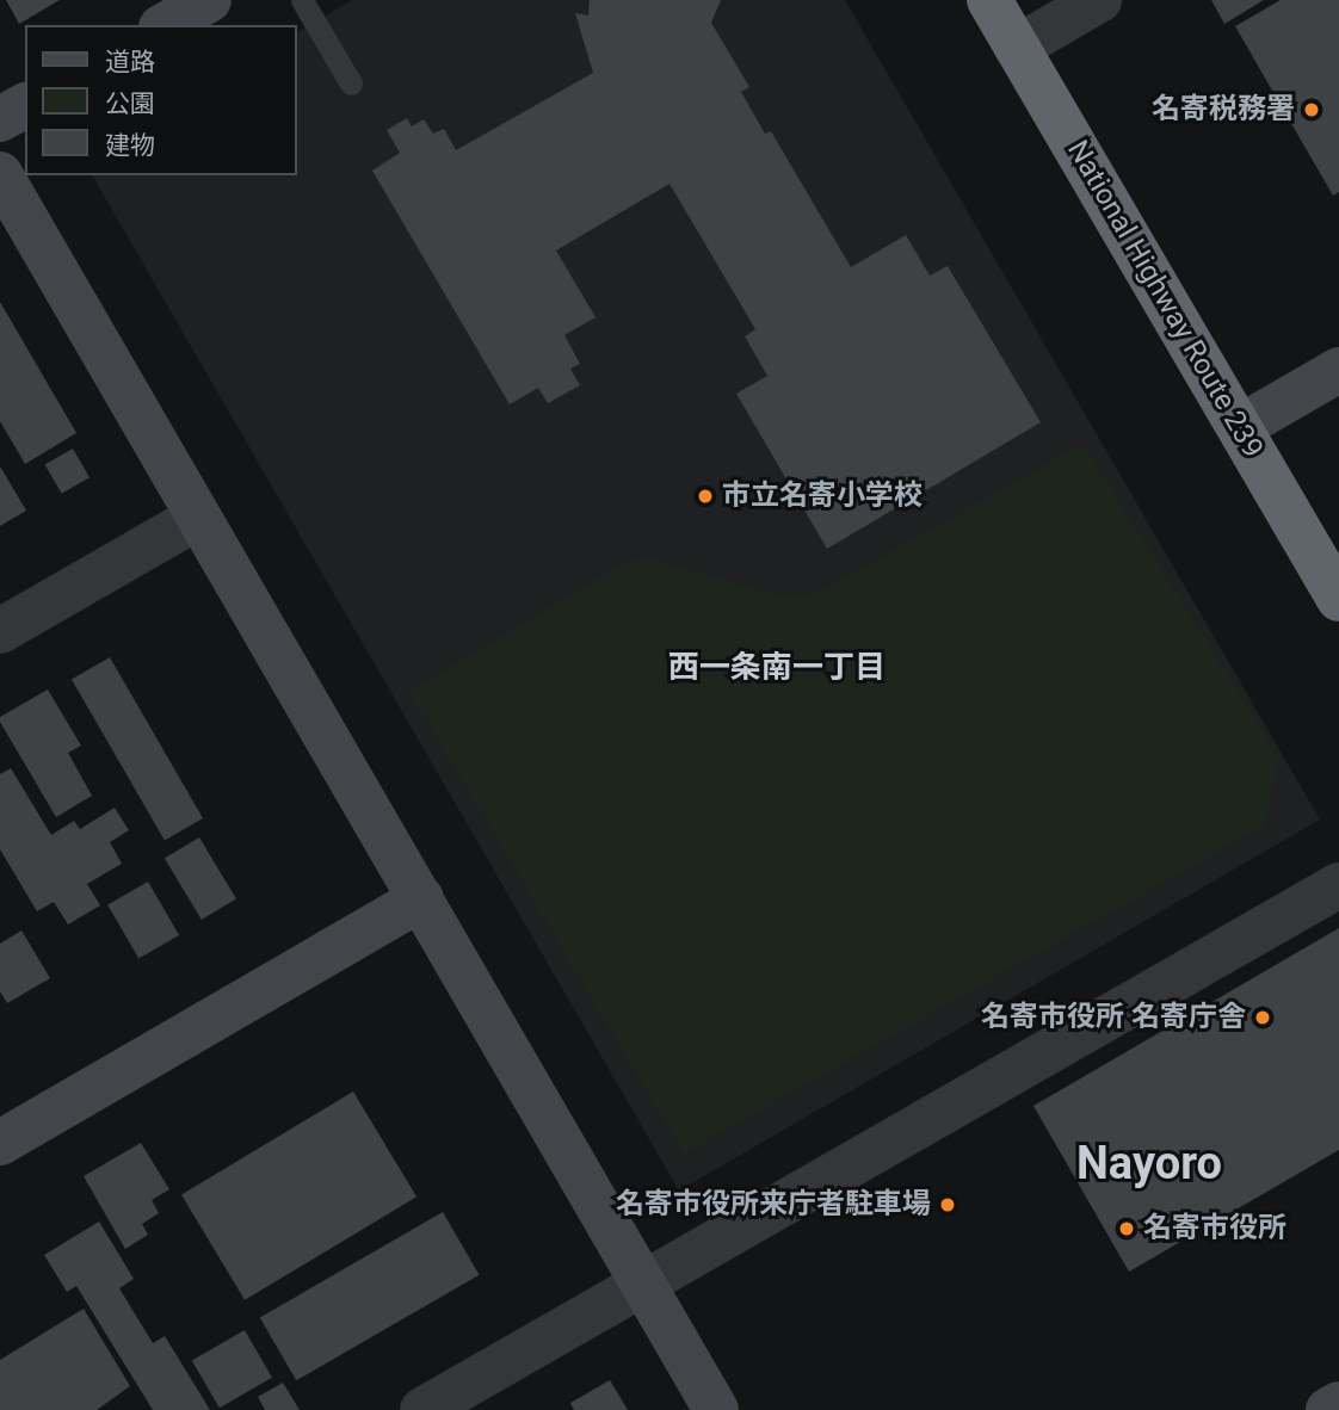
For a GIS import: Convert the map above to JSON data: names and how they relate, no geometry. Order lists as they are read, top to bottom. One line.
{"streets":{"highway":["National Highway Route 239"]},"districts":["西一条南一丁目","Nayoro"],"places":["名寄税務署","市立名寄小学校","名寄市役所 名寄庁舎","名寄市役所来庁者駐車場","名寄市役所"],"legend":["道路","公園","建物"]}
